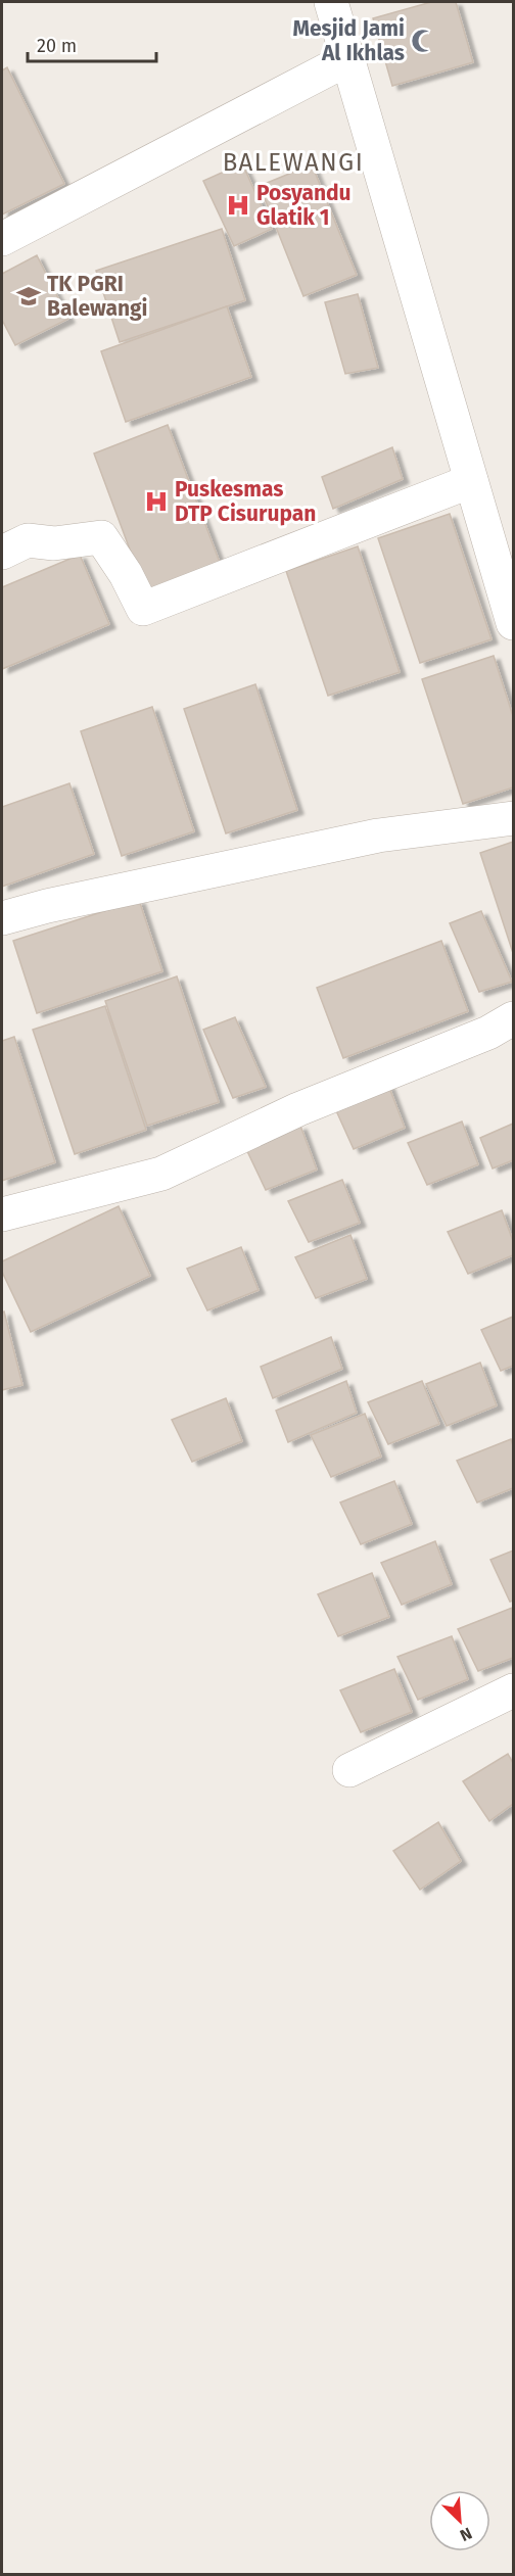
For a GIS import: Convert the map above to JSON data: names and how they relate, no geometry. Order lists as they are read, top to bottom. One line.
{"districts":["BALEWANGI"],"places":{"mosque":["Mesjid Jami Al Ikhlas"],"hospital":["Posyandu Glatik 1","Puskesmas DTP Cisurupan"],"school or university":["TK PGRI Balewangi"]},"scale_bar":"20 m","north":"bottom right"}
